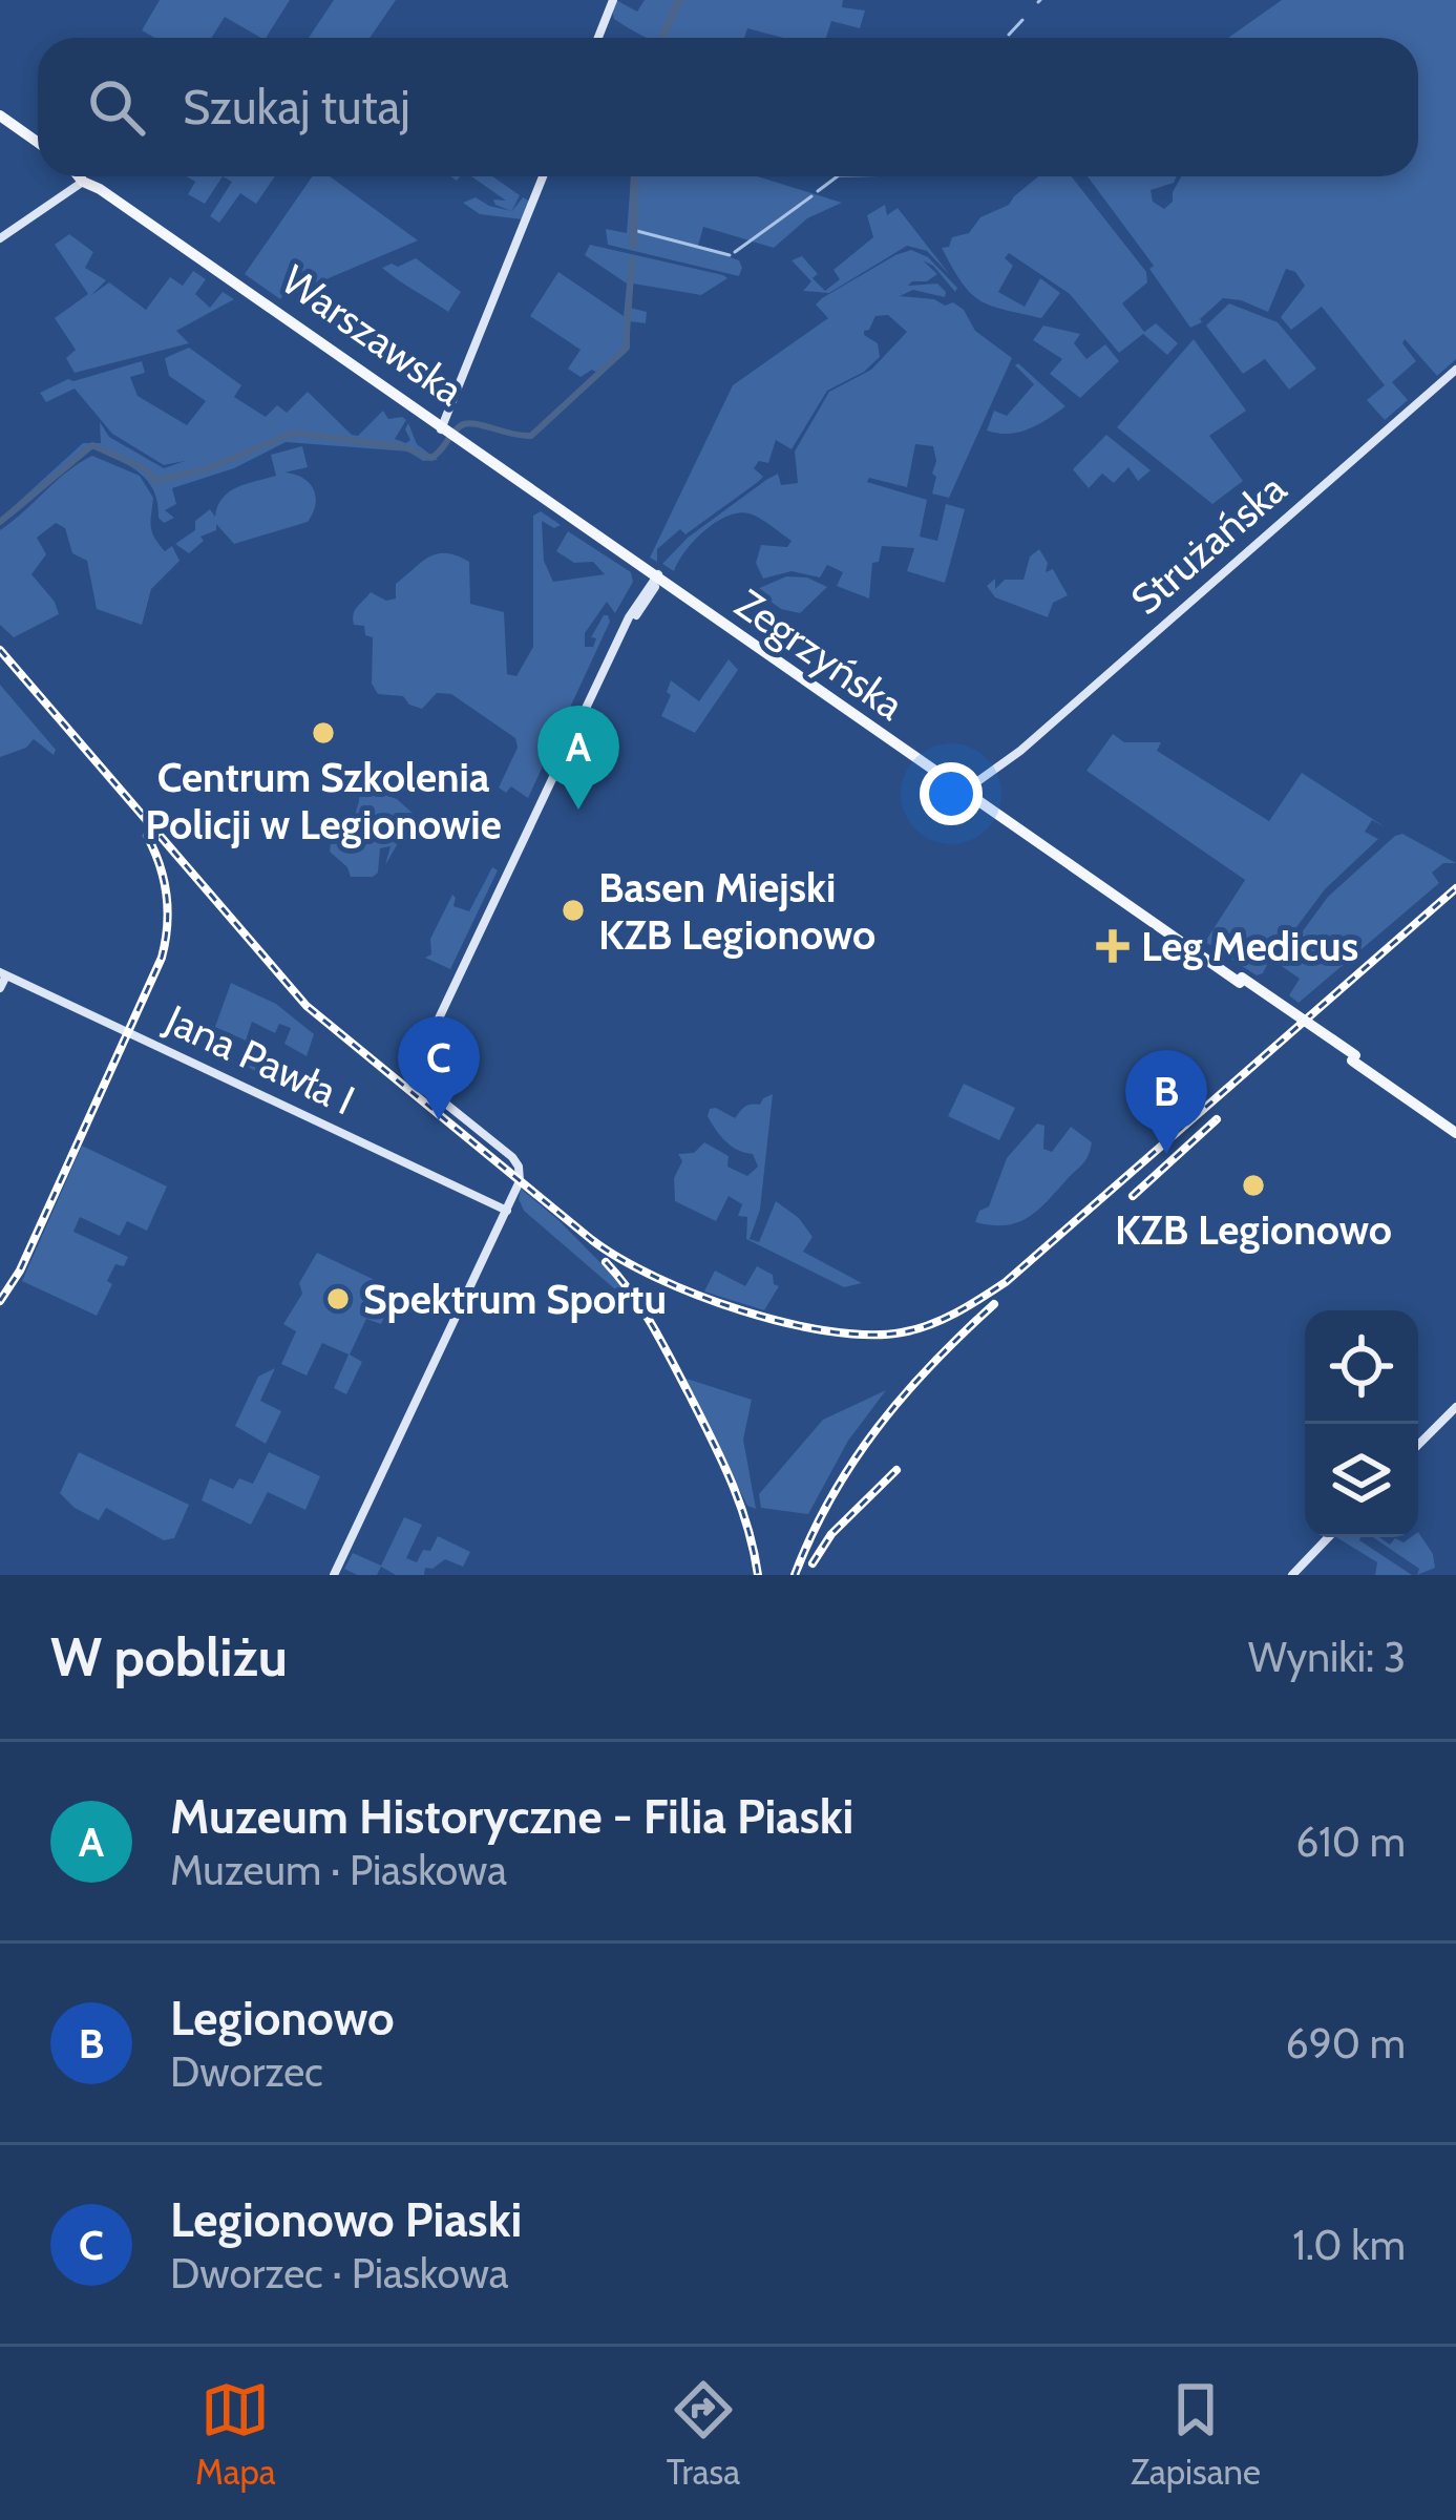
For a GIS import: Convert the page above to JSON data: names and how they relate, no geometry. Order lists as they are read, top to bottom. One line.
{"streets":{"main road":["Warszawska","Zegrzyńska"],"street":["Strużańska","Jana Pawła I"]},"crossings":[["Warszawska","Zegrzyńska"],["Strużańska","Zegrzyńska"]],"places":{"other":["Centrum Szkolenia Policji w Legionowie","Basen Miejski KZB Legionowo","KZB Legionowo","Spektrum Sportu"],"health":["Leg Medicus"]},"page":{"search":"Szukaj tutaj","pins":["A","C","B"],"heading":["W pobliżu","Wyniki: 3"],"list":[{"mark":"A","name":"Muzeum Historyczne - Filia Piaski","note":"Muzeum · Piaskowa","value":"610 m"},{"mark":"B","name":"Legionowo","note":"Dworzec","value":"690 m"},{"mark":"C","name":"Legionowo Piaski","note":"Dworzec · Piaskowa","value":"1.0 km"}],"nav":["Mapa","Trasa","Zapisane"]}}
